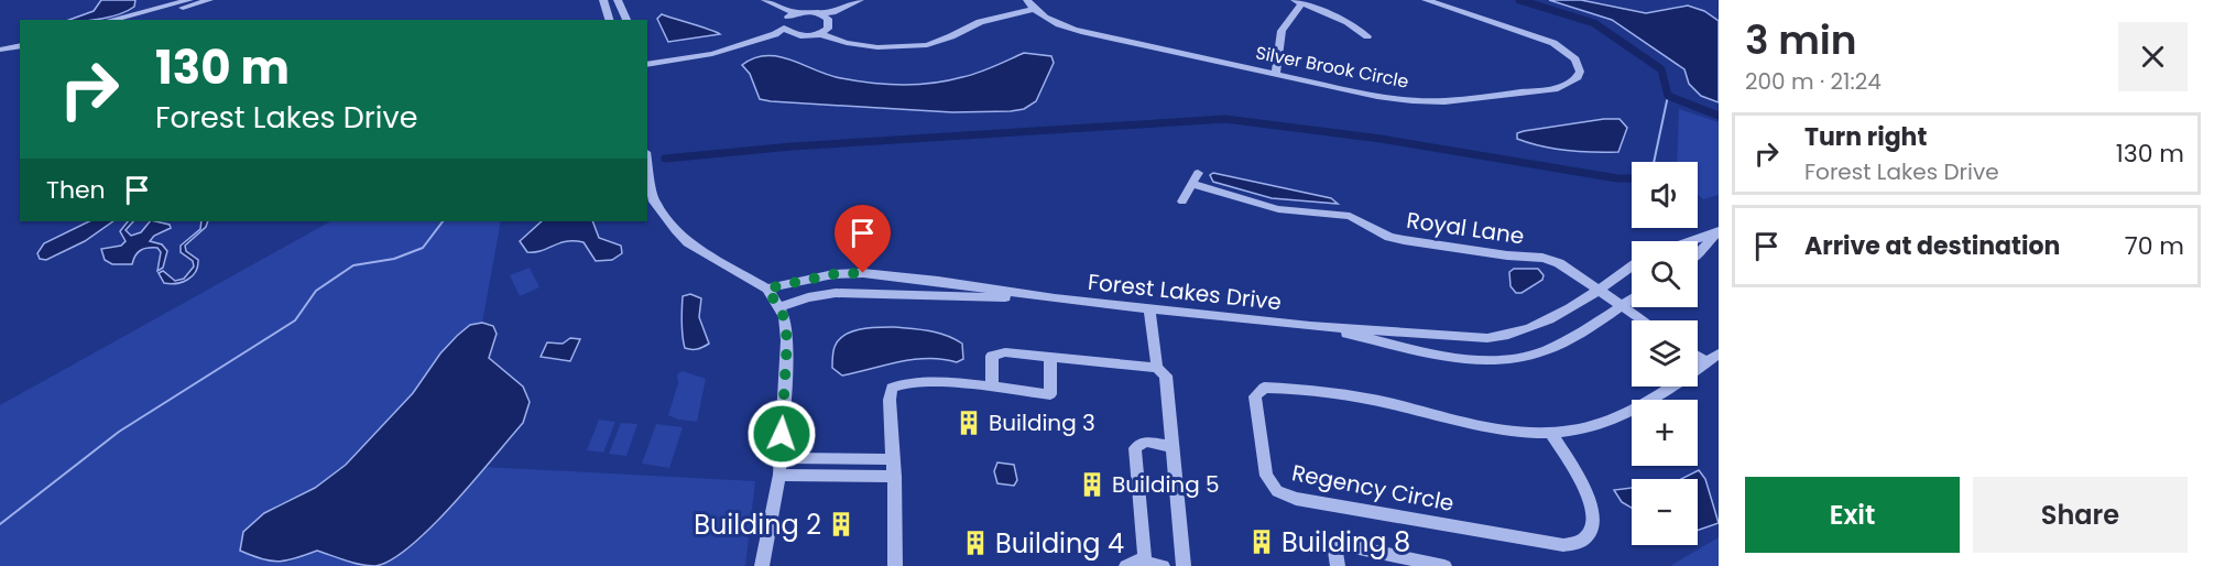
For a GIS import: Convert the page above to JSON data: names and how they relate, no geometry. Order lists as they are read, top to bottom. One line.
{"streets":{"street":["Silver Brook Circle","Royal Lane","Forest Lakes Drive","Regency Circle"]},"crossings":[["Royal Lane","Forest Lakes Drive"]],"places":{"building":["Building 3","Building 5","Building 2","Building 8","Building 4"]},"page":{"heading":["3 min","200 m · 21:24"],"turn":["130 m","Forest Lakes Drive"],"list":[{"name":"Turn right","note":"Forest Lakes Drive","value":"130 m"},{"name":"Arrive at destination","value":"70 m"}],"then":"Then","map_buttons":["+","−"],"buttons":["Exit","Share"]}}
